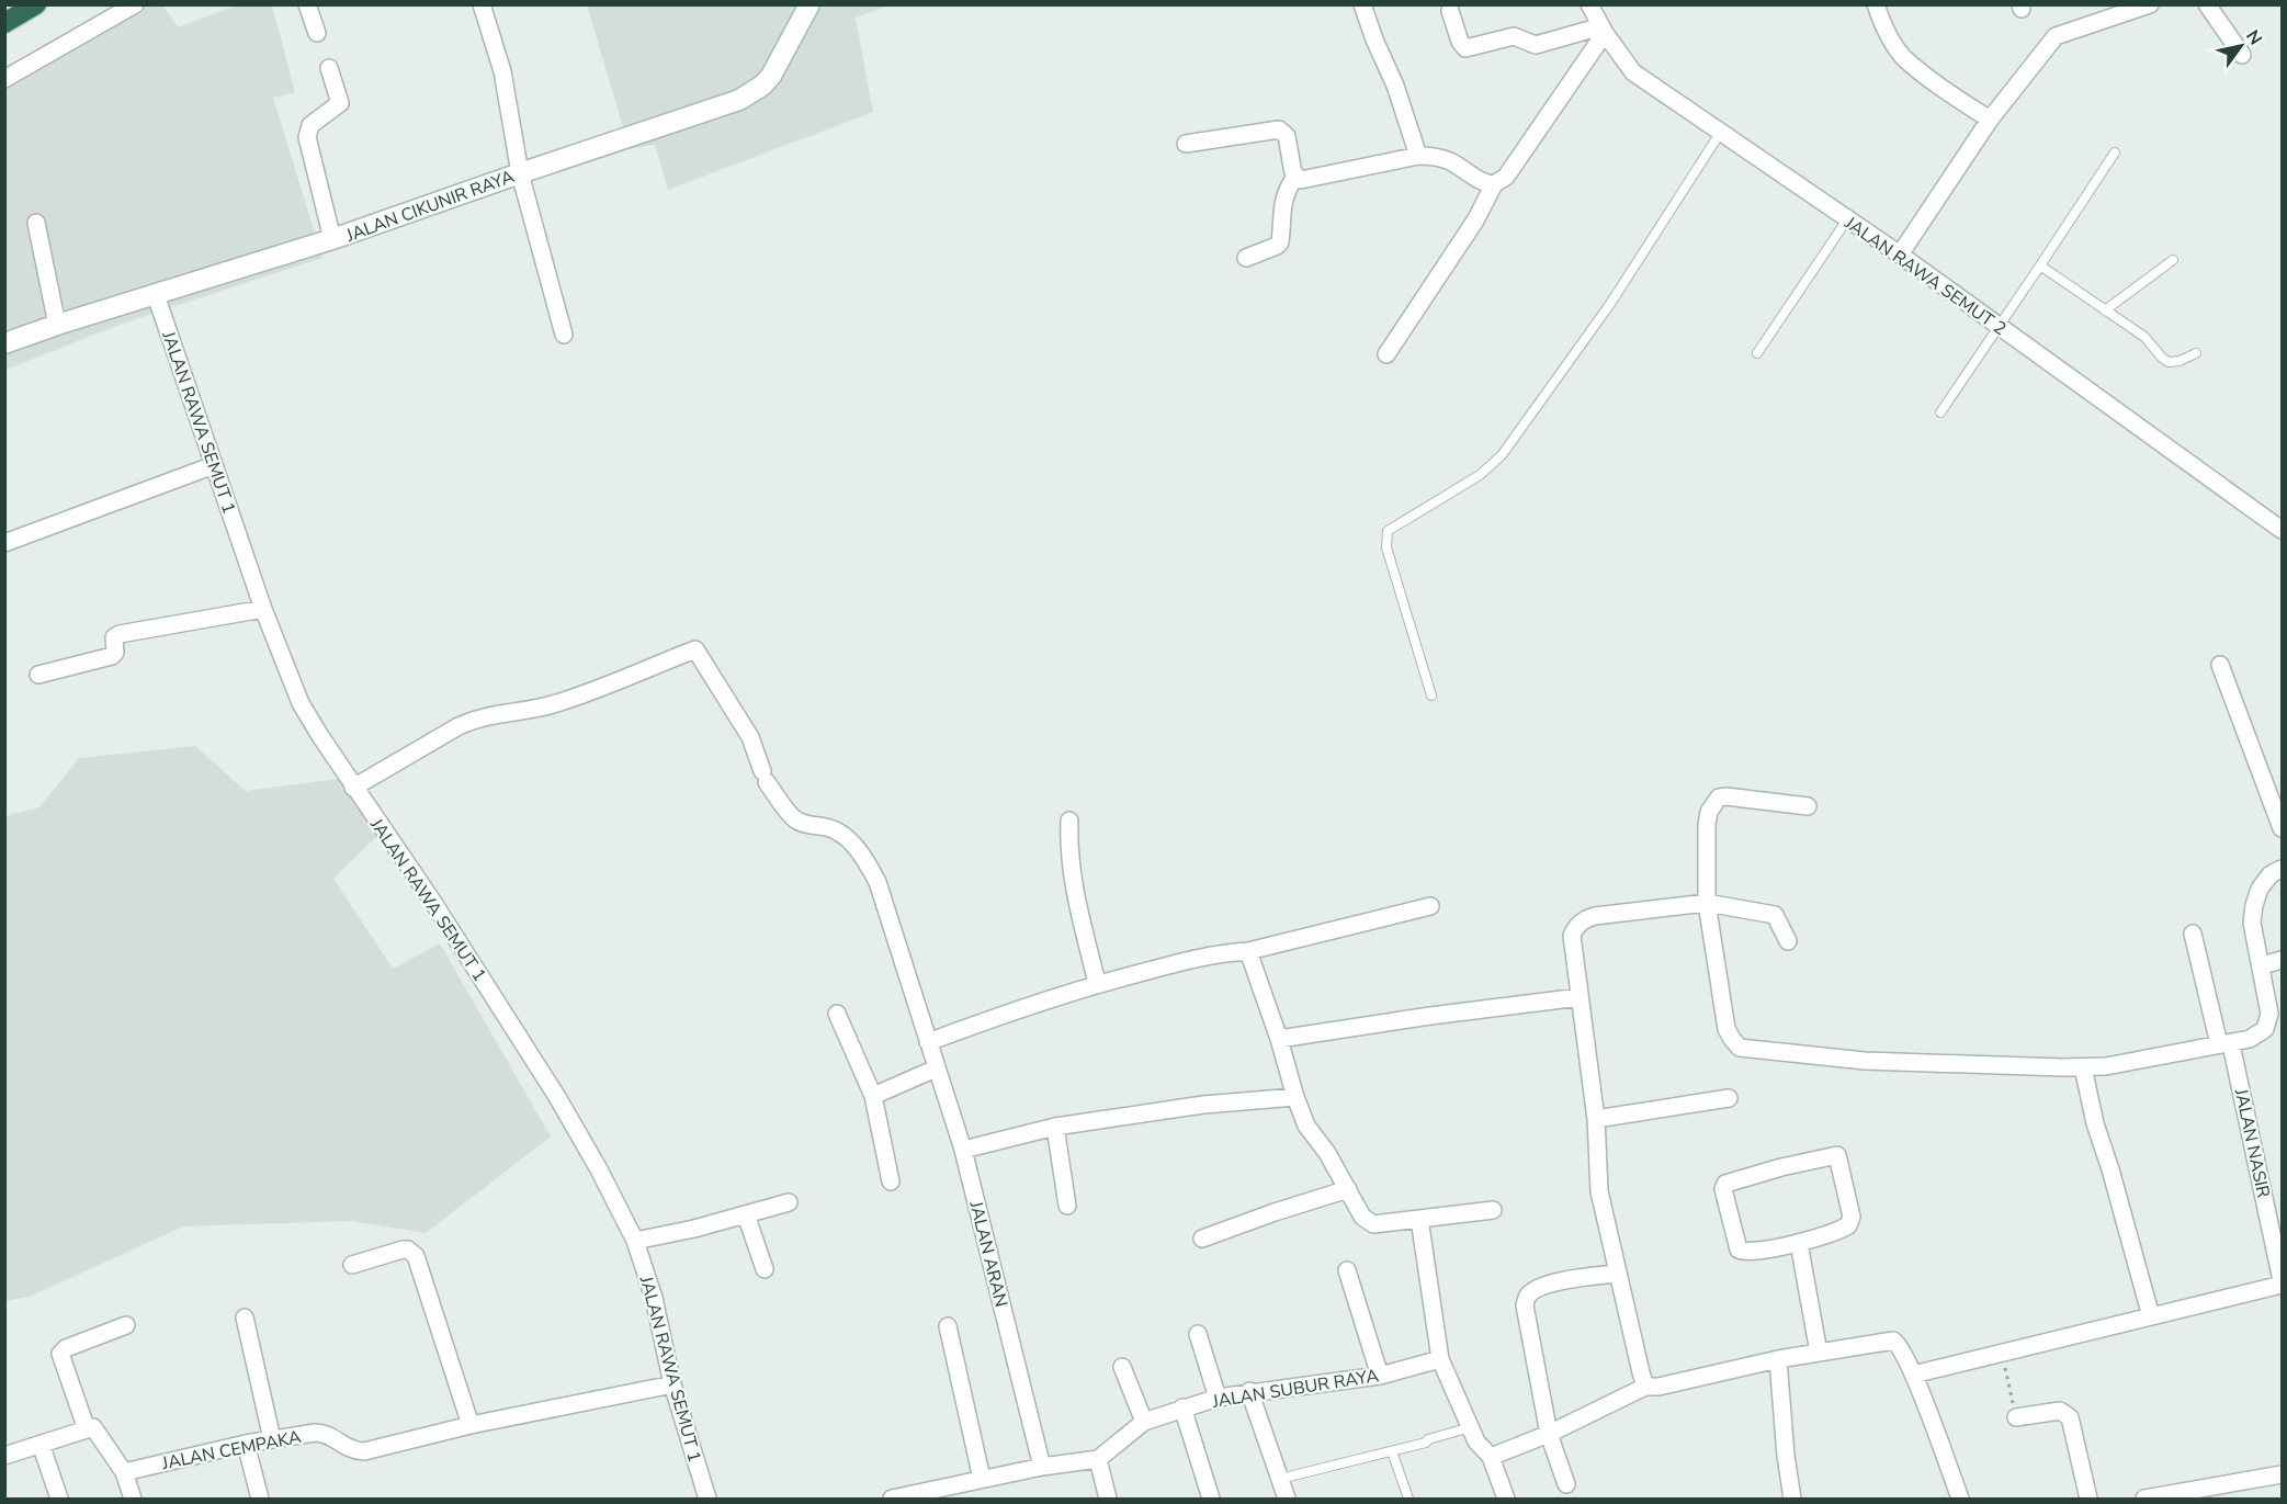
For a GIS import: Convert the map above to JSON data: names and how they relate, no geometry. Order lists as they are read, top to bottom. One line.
{"streets":{"street":["JALAN CIKUNIR RAYA","JALAN RAWA SEMUT 2","JALAN RAWA SEMUT 1","JALAN NASIR","JALAN ARAN","JALAN SUBUR RAYA","JALAN CEMPAKA"]},"crossings":[["JALAN CIKUNIR RAYA","JALAN RAWA SEMUT 1"],["JALAN RAWA SEMUT 1","JALAN ARAN"],["JALAN RAWA SEMUT 1","JALAN CEMPAKA"]],"north":"top right"}
